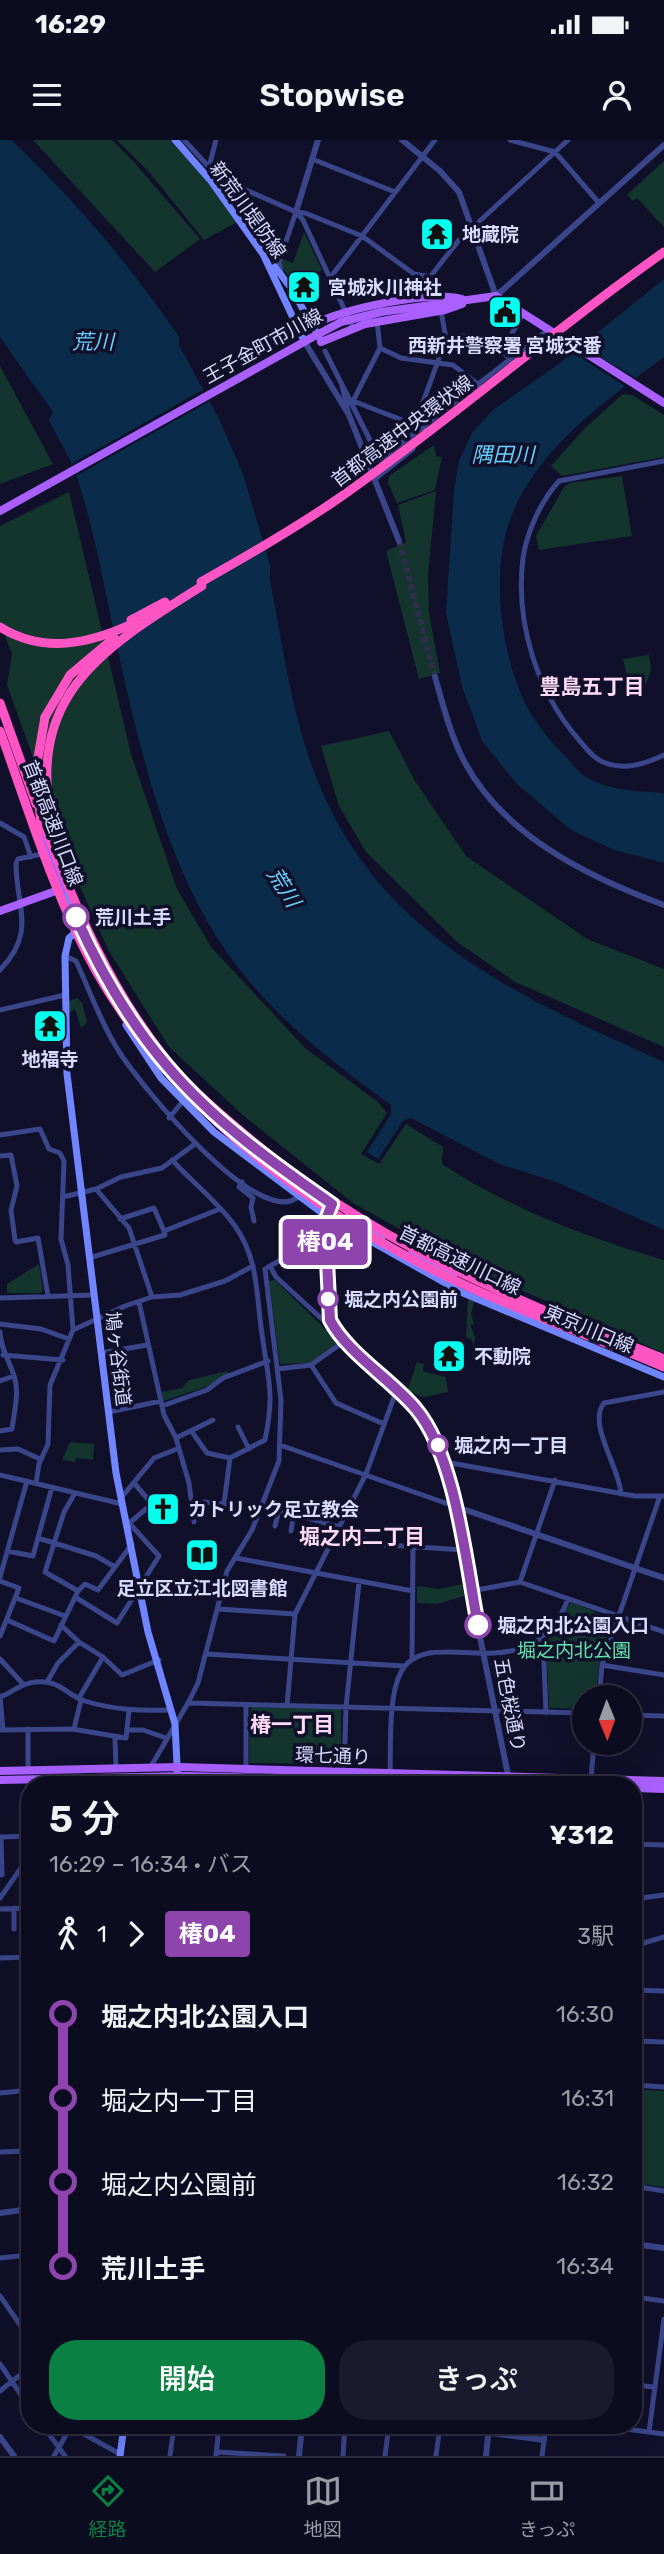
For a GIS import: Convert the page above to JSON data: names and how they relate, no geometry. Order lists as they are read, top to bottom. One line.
{"streets":{"highway":["首都高速中央環状線","首都高速川口線"],"main road":["新荒川堤防線","王子金町市川線","東京川口線","鳩ヶ谷街道","環七通り"],"street":["五色桜通り"]},"crossings":[["新荒川堤防線","王子金町市川線"],["首都高速中央環状線","首都高速川口線"],["首都高速川口線","東京川口線"],["東京川口線","鳩ヶ谷街道"],["鳩ヶ谷街道","環七通り"]],"districts":["豊島五丁目","堀之内二丁目","椿一丁目"],"water":["荒川","隅田川"],"parks":["堀之内北公園"],"places":{"temple":["地蔵院","宮城氷川神社","地福寺","不動院"],"public building":["西新井警察署 宮城交番"],"other":["荒川土手","堀之内公園前","堀之内一丁目","堀之内北公園入口"],"church":["カトリック足立教会"],"library":["足立区立江北図書館"]},"lines":["bus line 椿04"],"north":"bottom","page":{"status":"16:29","header":"Stopwise","on_map":"椿04","heading":["5 分","16:29 – 16:34 · バス","¥312"],"legs":["1","椿04","3駅"],"list":[{"name":"堀之内北公園入口","value":"16:30"},{"name":"堀之内一丁目","value":"16:31"},{"name":"堀之内公園前","value":"16:32"},{"name":"荒川土手","value":"16:34"}],"buttons":["開始","きっぷ"],"tabs":["経路","地図","きっぷ"]}}
